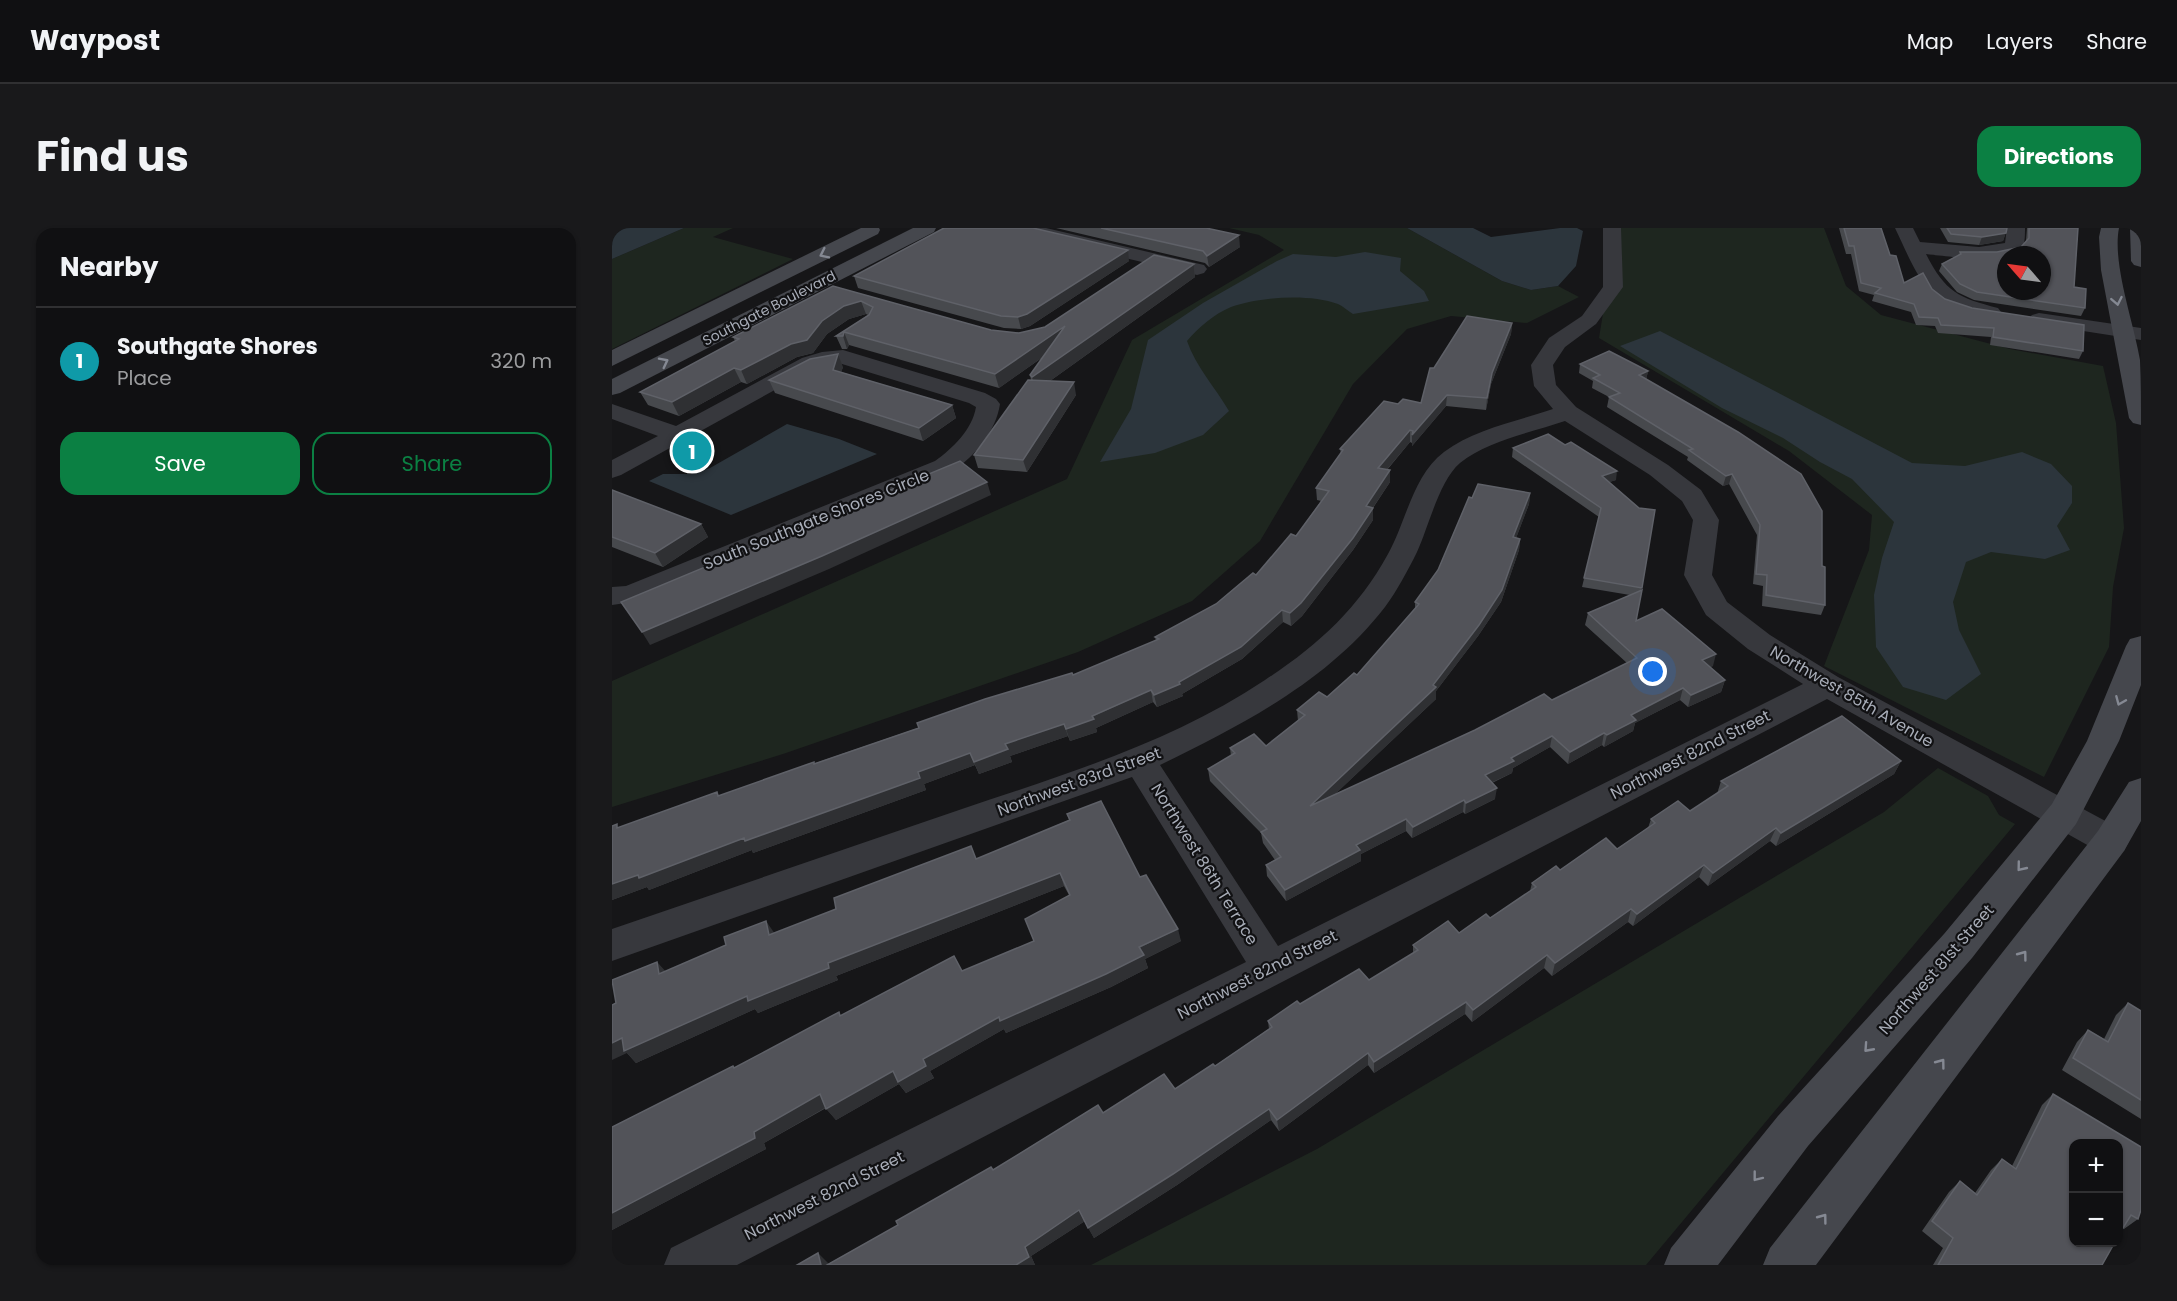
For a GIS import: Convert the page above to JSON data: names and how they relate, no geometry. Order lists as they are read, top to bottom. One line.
{"streets":{"street":["Southgate Boulevard","South Southgate Shores Circle","Northwest 85th Avenue","Northwest 82nd Street","Northwest 83rd Street","Northwest 86th Terrace","Northwest 81st Street"]},"crossings":[["Northwest 85th Avenue","Northwest 82nd Street"],["Northwest 85th Avenue","Northwest 83rd Street"],["Northwest 85th Avenue","Northwest 81st Street"],["Northwest 82nd Street","Northwest 86th Terrace"],["Northwest 83rd Street","Northwest 86th Terrace"]],"north":"top left","page":{"header":"Waypost","nav":["Map","Layers","Share"],"title":"Find us","buttons":["Directions",["Save","Share"]],"heading":"Nearby","list":[{"mark":"1","name":"Southgate Shores","note":"Place","value":"320 m"}],"pins":"1","map_buttons":["+","−"]}}
